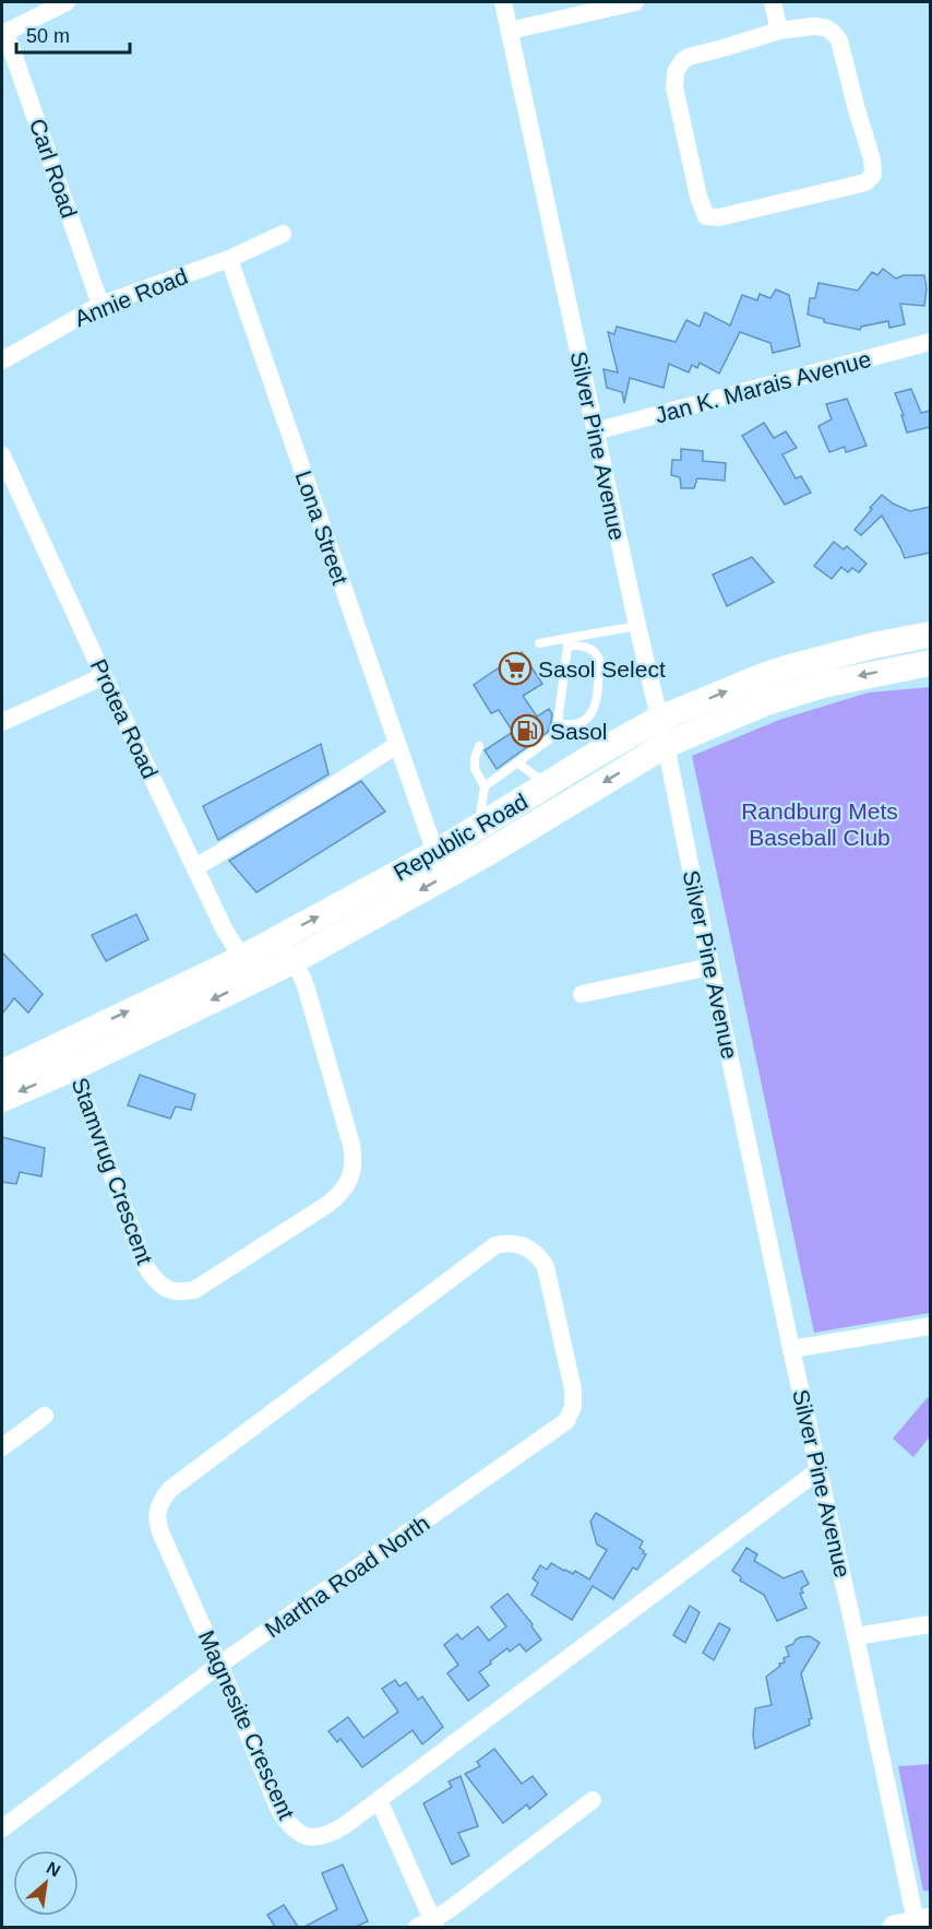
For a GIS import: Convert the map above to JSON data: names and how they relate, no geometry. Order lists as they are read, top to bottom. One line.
{"streets":{"main road":["Republic Road"],"street":["Carl Road","Annie Road","Jan K. Marais Avenue","Silver Pine Avenue","Lona Street","Protea Road","Stamvrug Crescent","Martha Road North","Magnesite Crescent"]},"crossings":[["Carl Road","Annie Road"],["Annie Road","Lona Street"],["Jan K. Marais Avenue","Silver Pine Avenue"],["Silver Pine Avenue","Republic Road"],["Silver Pine Avenue","Magnesite Crescent"],["Lona Street","Republic Road"],["Protea Road","Republic Road"],["Republic Road","Stamvrug Crescent"],["Martha Road North","Magnesite Crescent"]],"parks":["Randburg Mets Baseball Club"],"places":{"supermarket":["Sasol Select"],"fuel station":["Sasol"]},"scale_bar":"50 m","north":"top right"}
